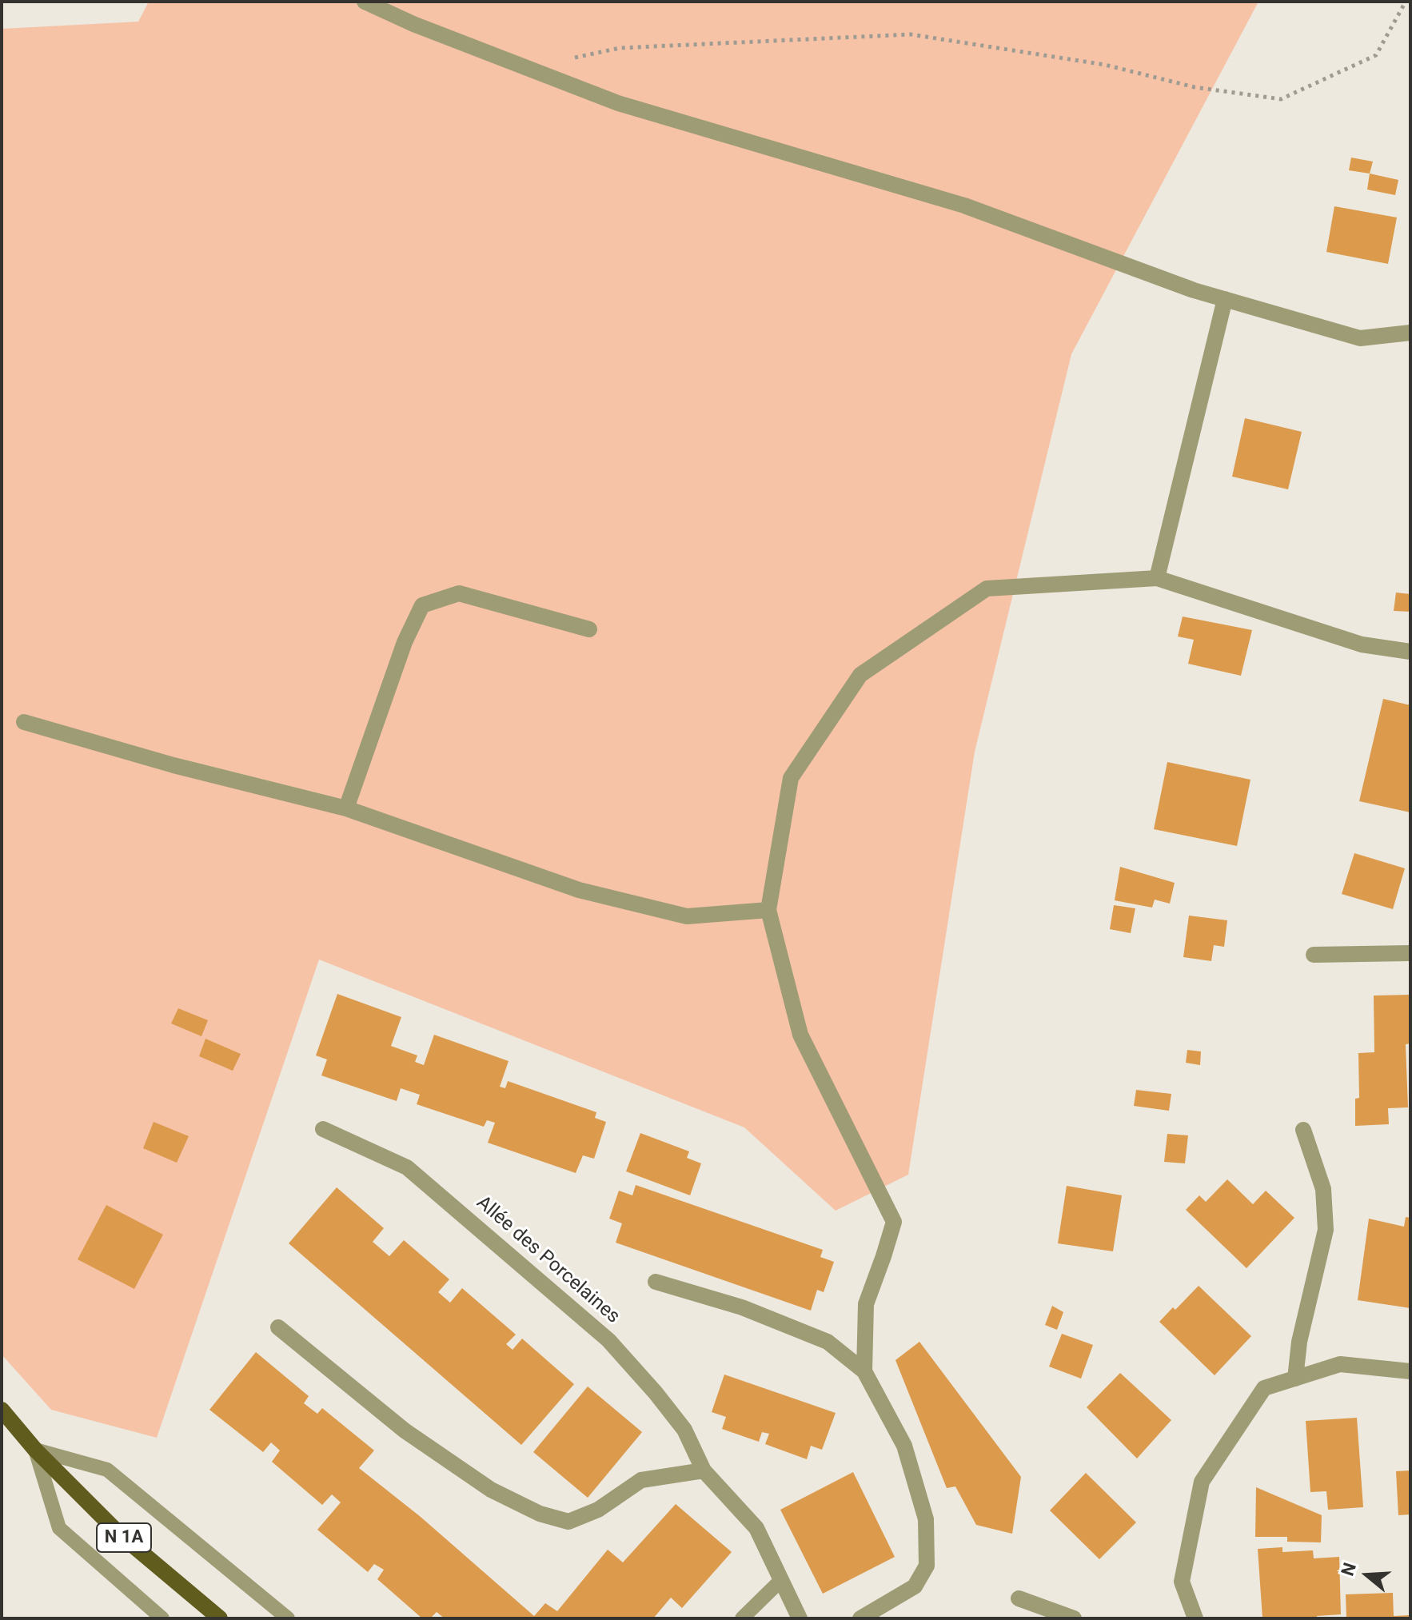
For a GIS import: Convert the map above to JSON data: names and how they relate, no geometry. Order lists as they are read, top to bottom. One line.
{"streets":{"main road":["N 1A"],"street":["Allée des Porcelaines"]},"north":"left"}
